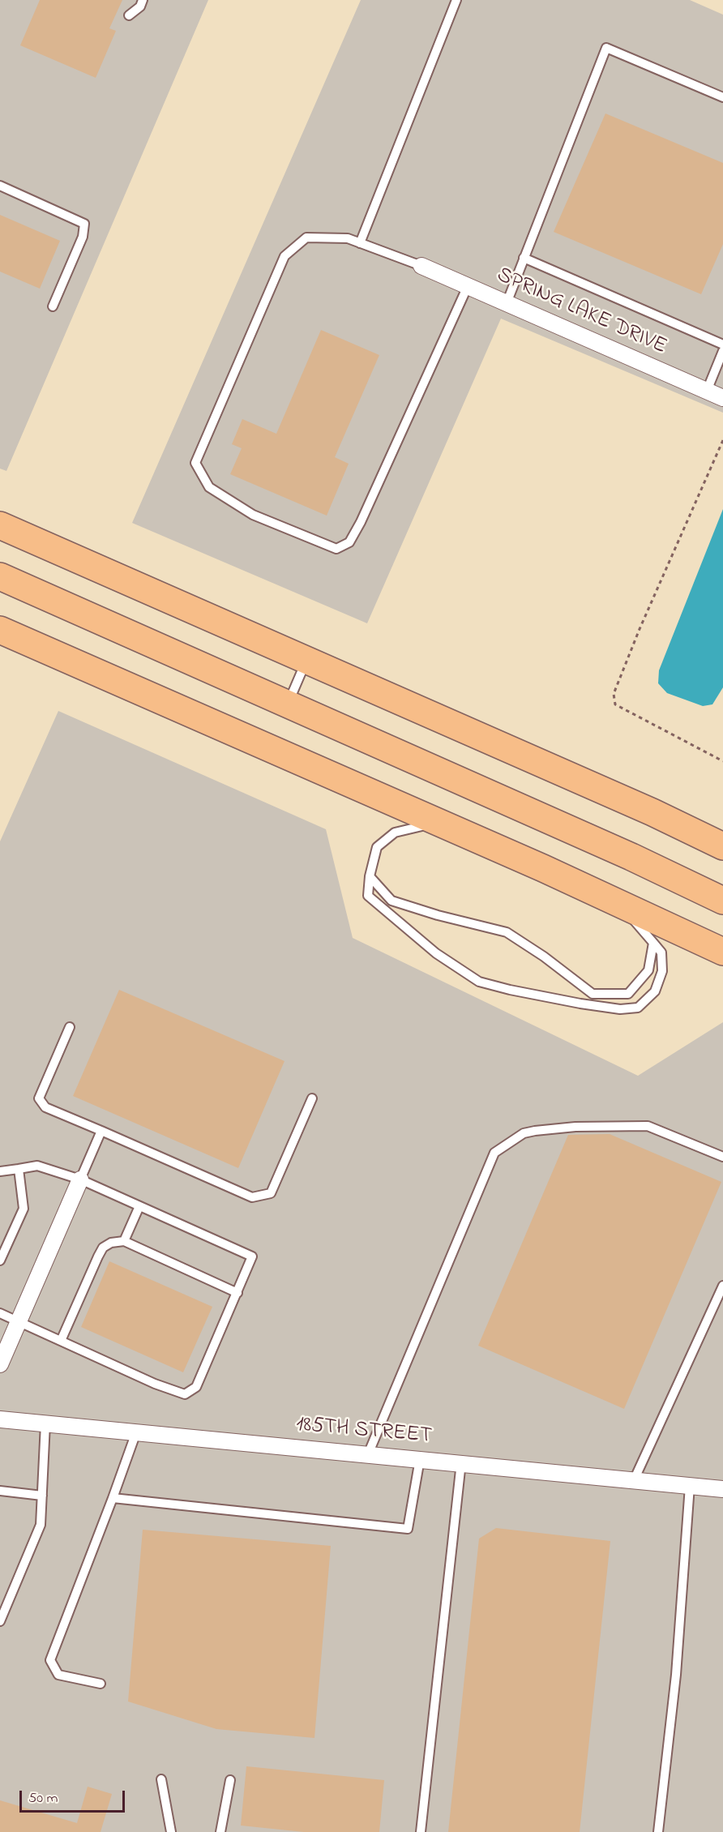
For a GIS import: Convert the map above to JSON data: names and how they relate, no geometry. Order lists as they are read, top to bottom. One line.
{"streets":{"street":["SPRING LAKE DRIVE","185TH STREET"]},"scale_bar":"50 m"}
